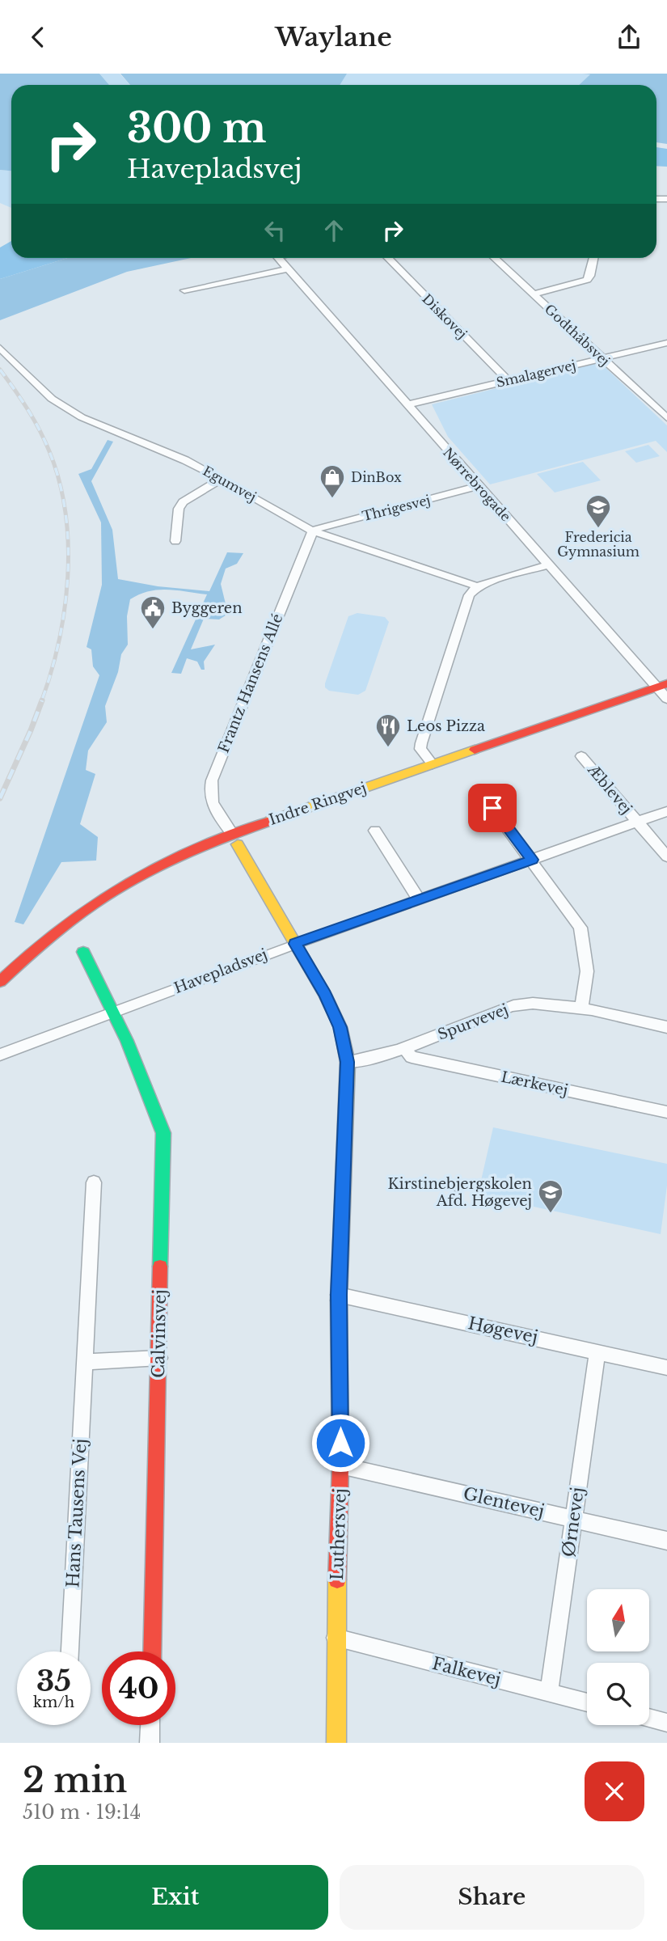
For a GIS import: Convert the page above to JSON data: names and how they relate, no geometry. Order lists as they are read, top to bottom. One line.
{"streets":{"street":["Diskovej","Godthåbsvej","Smalagervej","Egumvej","Nørrebrogade","Thrigesvej","Frantz Hansens Allé","Æblevej","Indre Ringvej","Havepladsvej","Spurvevej","Lærkevej","Høgevej","Calvinsvej","Glentevej","Hans Tausens Vej","Ørnevej","Luthersvej","Falkevej"]},"crossings":[["Diskovej","Smalagervej"],["Godthåbsvej","Smalagervej"],["Smalagervej","Nørrebrogade"],["Egumvej","Thrigesvej"],["Egumvej","Frantz Hansens Allé"],["Nørrebrogade","Thrigesvej"],["Nørrebrogade","Indre Ringvej"],["Thrigesvej","Frantz Hansens Allé"],["Frantz Hansens Allé","Indre Ringvej"],["Frantz Hansens Allé","Luthersvej"],["Æblevej","Havepladsvej"],["Indre Ringvej","Luthersvej"],["Havepladsvej","Calvinsvej"],["Havepladsvej","Luthersvej"],["Spurvevej","Lærkevej"],["Spurvevej","Luthersvej"],["Høgevej","Ørnevej"],["Høgevej","Luthersvej"],["Glentevej","Ørnevej"],["Glentevej","Luthersvej"],["Ørnevej","Falkevej"],["Luthersvej","Falkevej"]],"places":{"shop":["DinBox"],"school or university":["Fredericia Gymnasium","Kirstinebjergskolen Afd. Høgevej"],"public building":["Byggeren"],"restaurant":["Leos Pizza"]},"north":"top","page":{"header":"Waylane","turn":["300 m","Havepladsvej"],"speed":"35 km/h","limit":"40","heading":["2 min","510 m · 19:14"],"buttons":["Exit","Share"]}}
